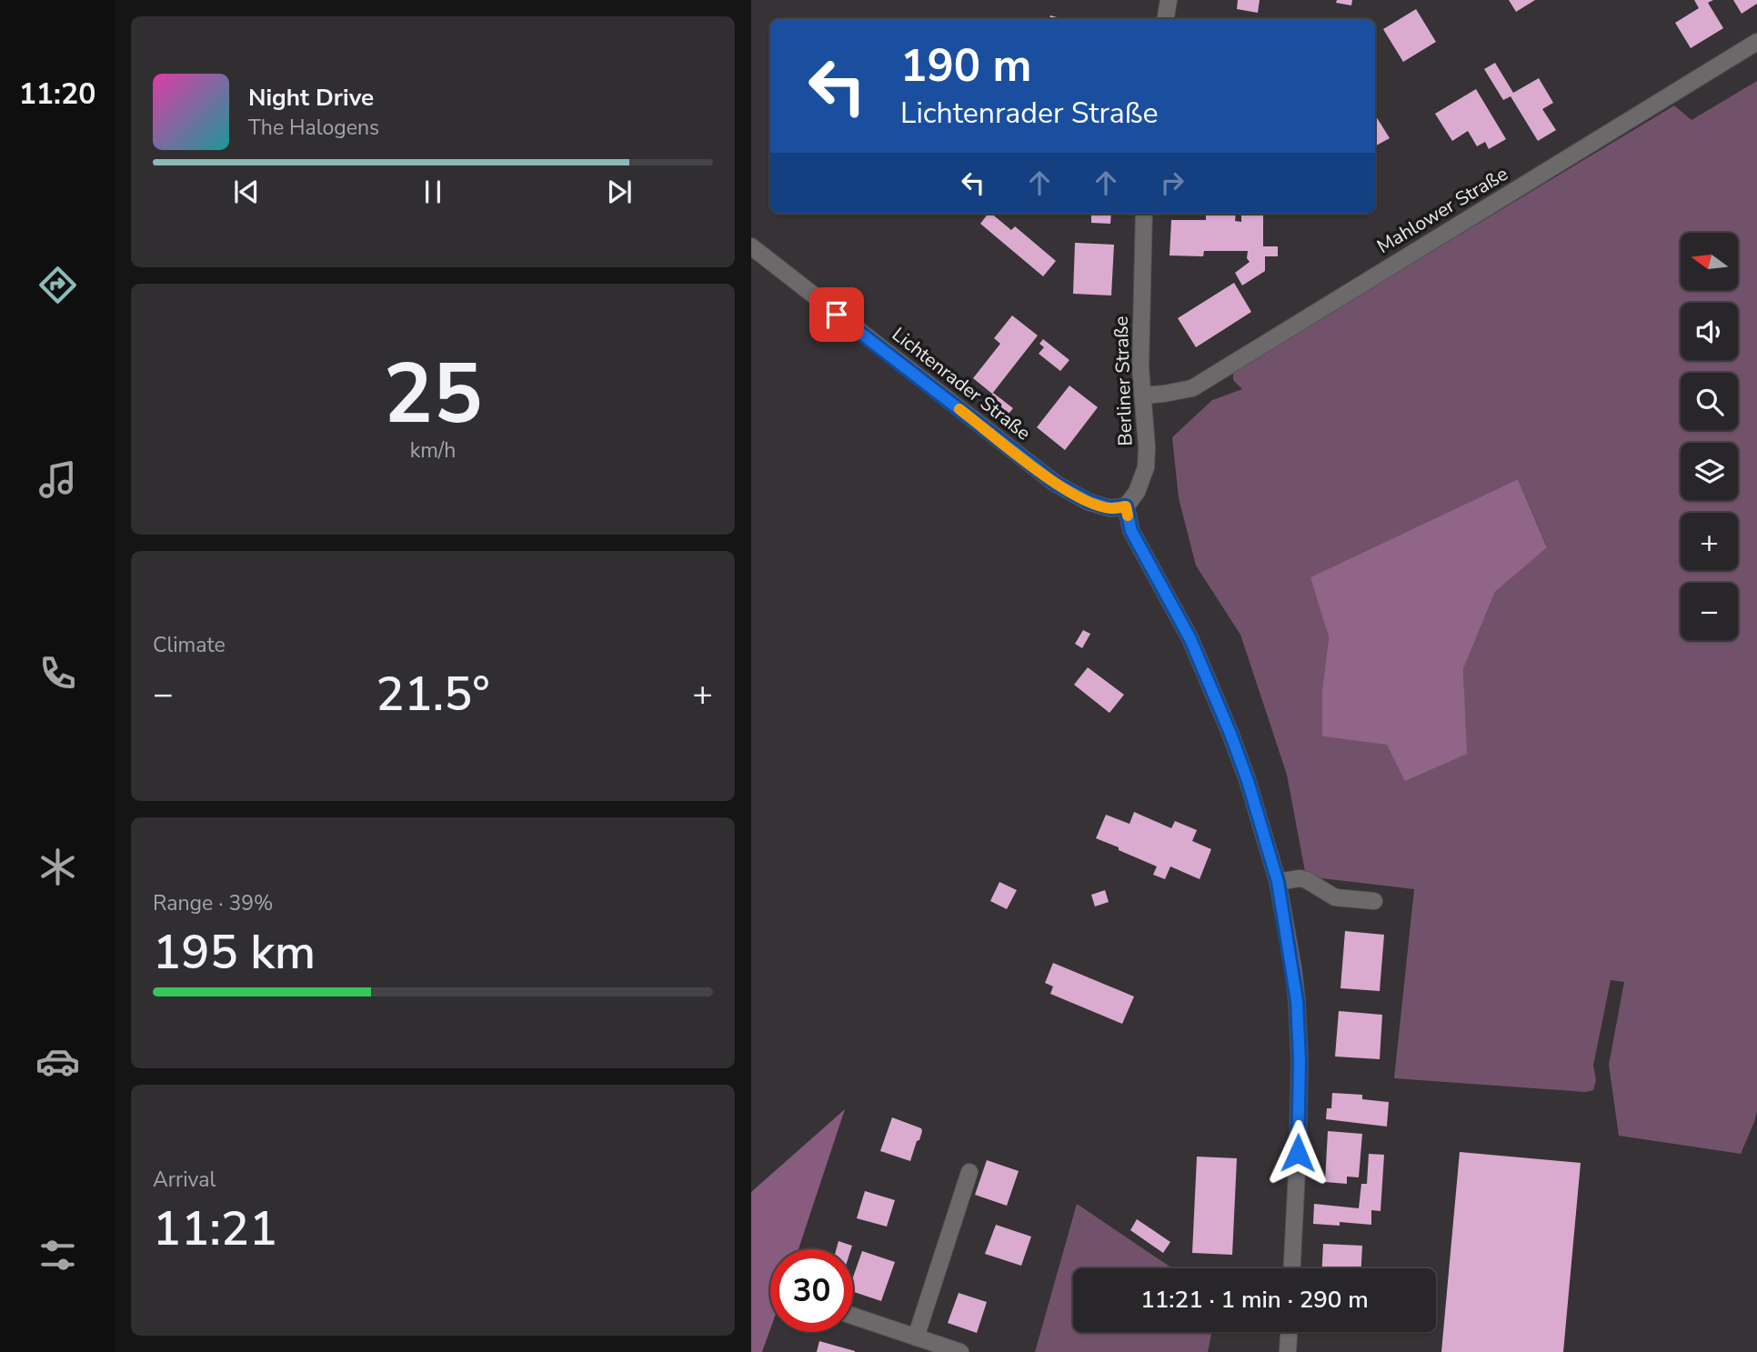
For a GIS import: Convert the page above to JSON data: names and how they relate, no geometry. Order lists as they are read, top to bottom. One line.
{"streets":{"street":["Mahlower Straße","Berliner Straße","Lichtenrader Straße"]},"crossings":[["Mahlower Straße","Berliner Straße"],["Berliner Straße","Lichtenrader Straße"]],"north":"left","page":{"tabs":"11:20","turn":["190 m","Lichtenrader Straße"],"song":["Night Drive","The Halogens"],"map_buttons":["+","−"],"tile":[["25","km/h"],"Climate",["Range · 39%","195 km"],["Arrival","11:21"]],"heat":["−","21.5°","+"],"limit":"30","trip":"11:21 · 1 min · 290 m"}}
